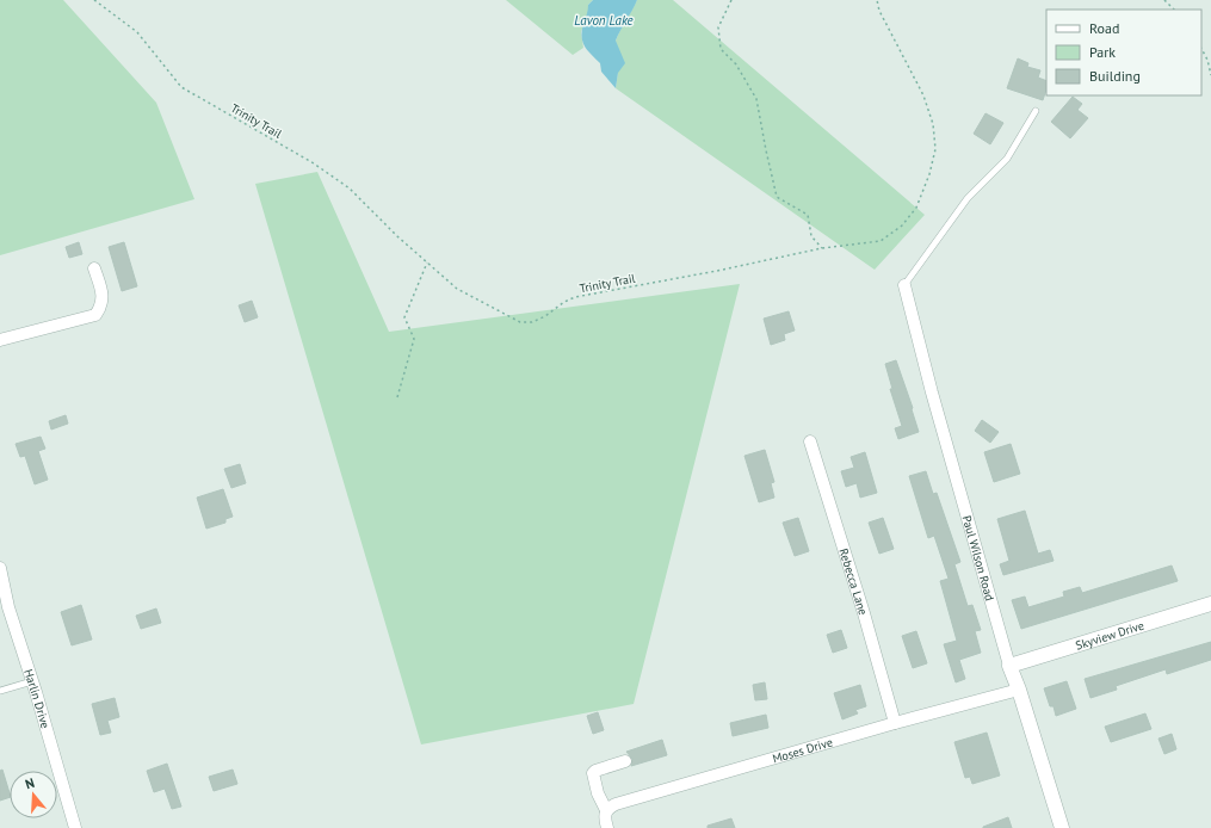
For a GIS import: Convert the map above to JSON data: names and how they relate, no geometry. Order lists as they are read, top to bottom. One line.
{"streets":{"street":["Paul Wilson Road","Rebecca Lane","Skyview Drive","Harlin Drive","Moses Drive"],"path":["Trinity Trail"]},"crossings":[["Paul Wilson Road","Skyview Drive"],["Paul Wilson Road","Moses Drive"],["Rebecca Lane","Moses Drive"]],"water":["Lavon Lake"],"legend":["Road","Park","Building"],"north":"top"}
